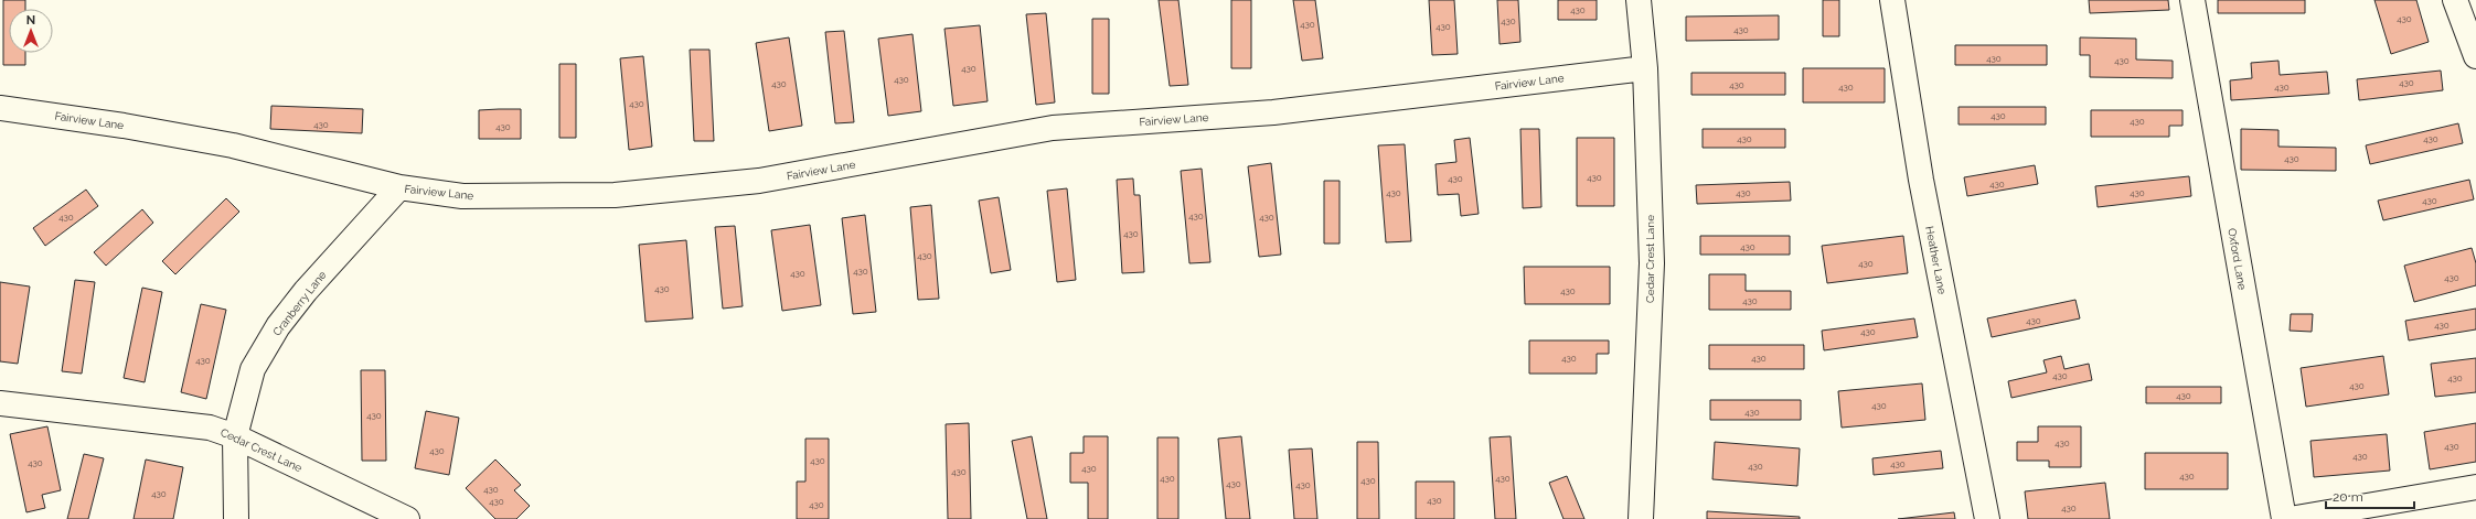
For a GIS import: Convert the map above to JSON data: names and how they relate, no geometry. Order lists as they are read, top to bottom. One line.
{"streets":{"street":["Fairview Lane","Cedar Crest Lane","Oxford Lane","Heather Lane","Cranberry Lane"]},"crossings":[["Fairview Lane","Cedar Crest Lane"],["Fairview Lane","Cranberry Lane"],["Cedar Crest Lane","Cranberry Lane"]],"house_numbers":["430","430","430","430","430","430","430","430","430","430","430","430","430","430","430","430","430","430","430","430","430","430","430","430","430","430","430","430","430","430","430","430","430","430","430","430","430","430","430","430","430","430","430","430","430","430","430","430","430","430","430","430","430","430","430","430","430","430","430","430","430","430","430","430","430","430","430","430","430","430","430","430","430","430","430","430","430","430"],"scale_bar":"20 m","north":"top"}
